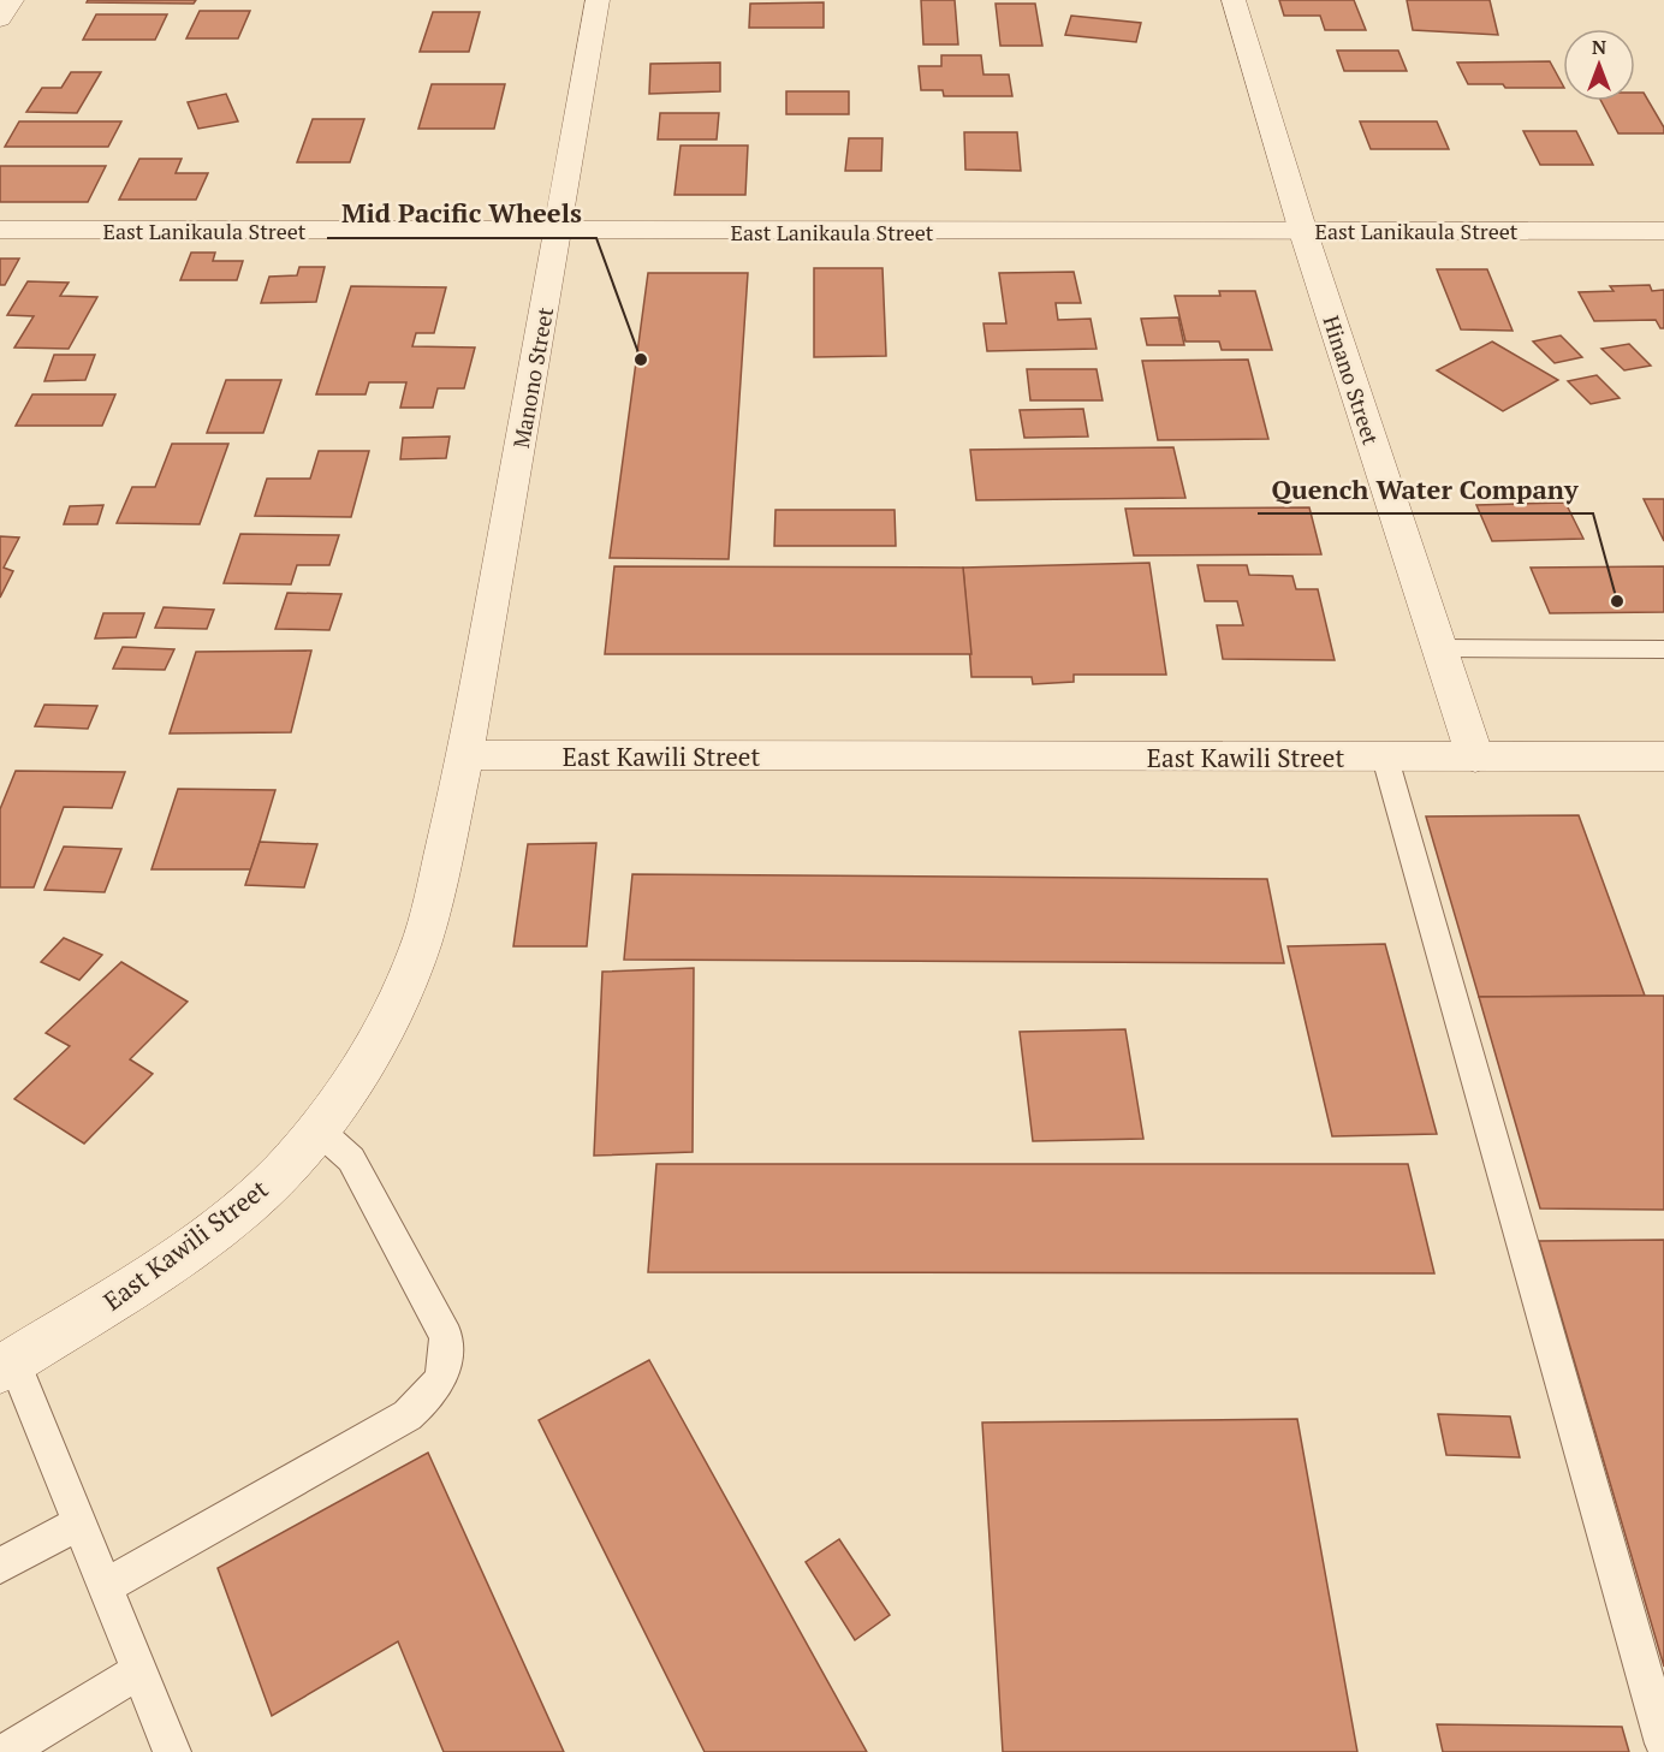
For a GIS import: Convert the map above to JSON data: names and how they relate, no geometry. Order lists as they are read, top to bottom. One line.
{"streets":{"street":["East Lanikaula Street","Manono Street","Hinano Street","East Kawili Street"]},"crossings":[["East Lanikaula Street","Manono Street"],["East Lanikaula Street","Hinano Street"],["Manono Street","East Kawili Street"],["Hinano Street","East Kawili Street"]],"places":["Mid Pacific Wheels","Quench Water Company"],"north":"top"}
